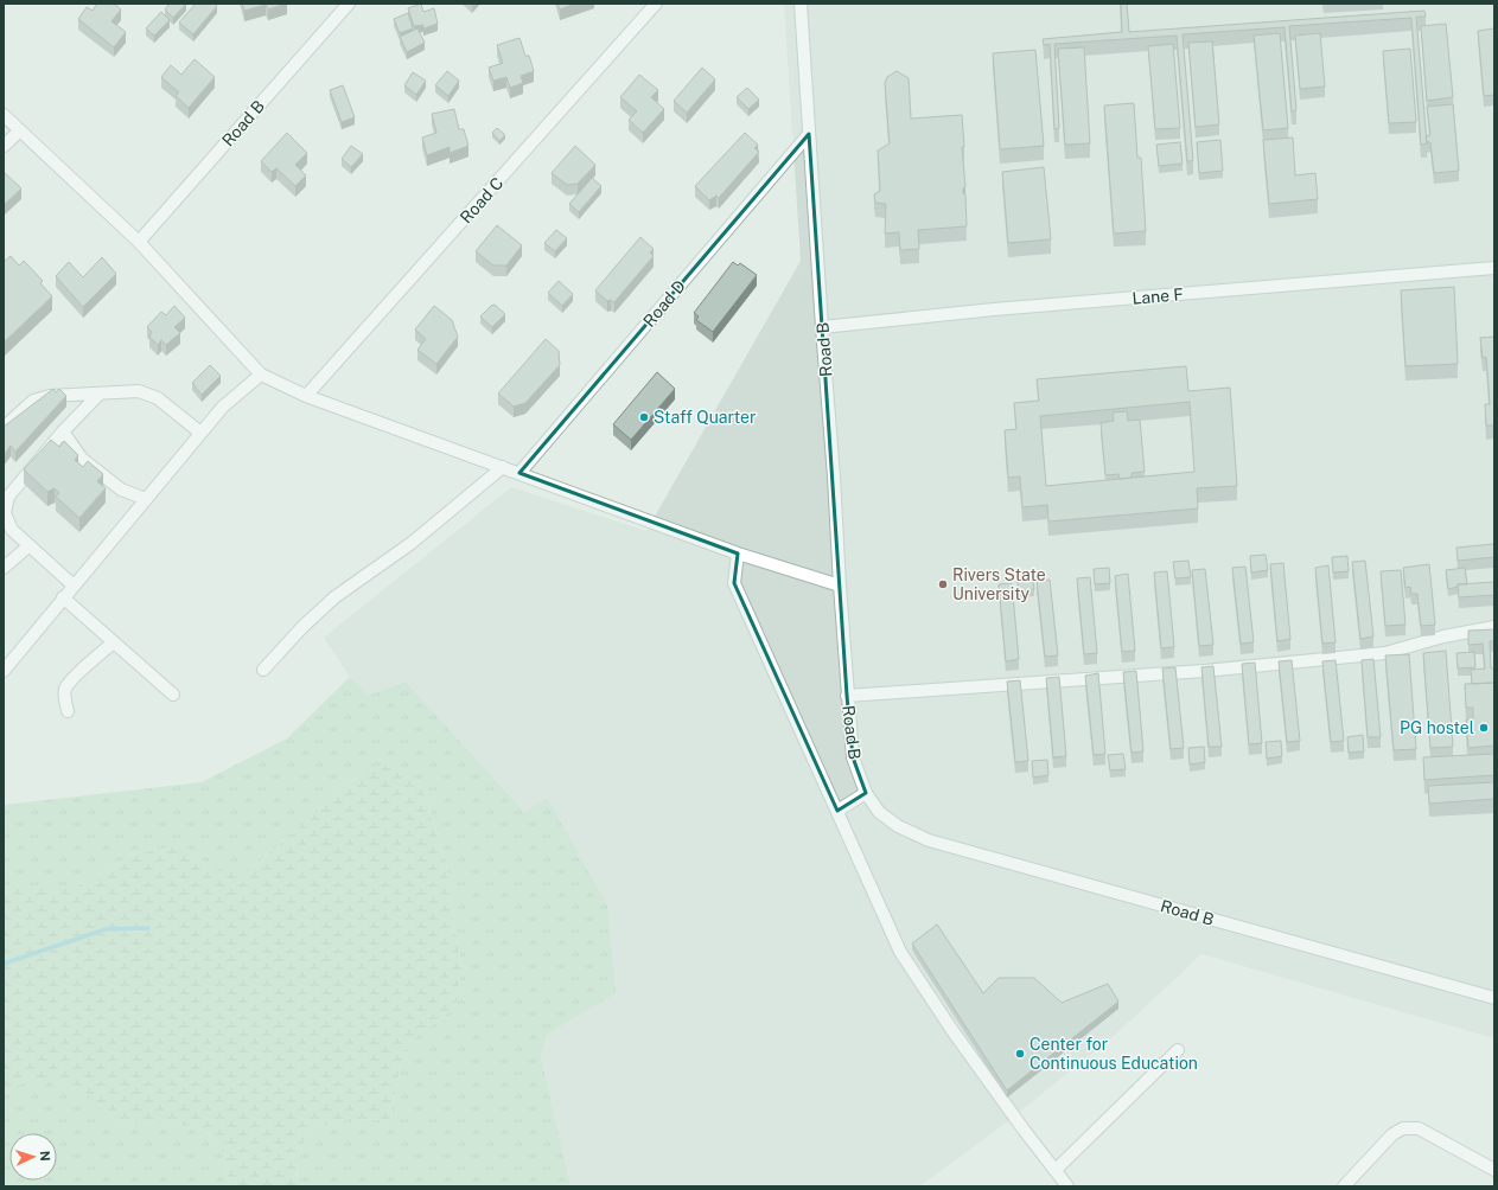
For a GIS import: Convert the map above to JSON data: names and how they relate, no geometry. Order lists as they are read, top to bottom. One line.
{"streets":{"street":["Road B","Road C","Lane F","Road D"]},"crossings":[["Road B","Lane F"],["Road B","Road D"]],"places":["Staff Quarter","Rivers State University","PG hostel","Center for Continuous Education"],"north":"right"}
